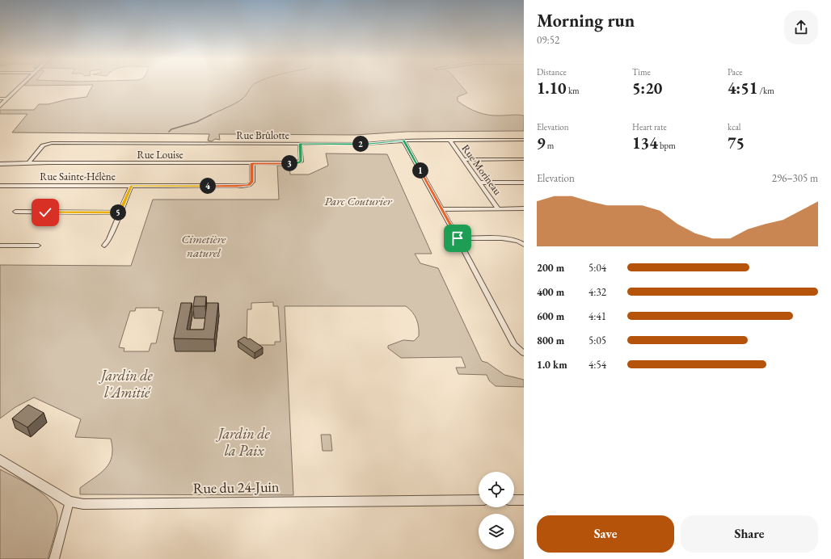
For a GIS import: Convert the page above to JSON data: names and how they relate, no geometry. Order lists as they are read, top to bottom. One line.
{"streets":{"street":["Rue Brûlotte","Rue Louise","Rue Morineau","Rue Sainte-Hélène","Rue du 24-Juin"]},"crossings":[["Rue Brûlotte","Rue Louise"],["Rue Brûlotte","Rue Morineau"],["Rue Louise","Rue Sainte-Hélène"]],"parks":["Parc Couturier","Cimetière naturel","Jardin de l'Amitié","Jardin de la Paix"],"page":{"heading":["Morning run","09:52"],"stats":[["Distance","1.10 km"],["Time","5:20"],["Pace","4:51 /km"],["Elevation","9 m"],["Heart rate","134 bpm"],["kcal","75"]],"pins":["2","3","1","4","5"],"chart":["Elevation","296–305 m"],"list":[{"name":"200 m","note":"5:04"},{"name":"400 m","note":"4:32"},{"name":"600 m","note":"4:41"},{"name":"800 m","note":"5:05"},{"name":"1.0 km","note":"4:54"}],"buttons":["Save","Share"]}}
